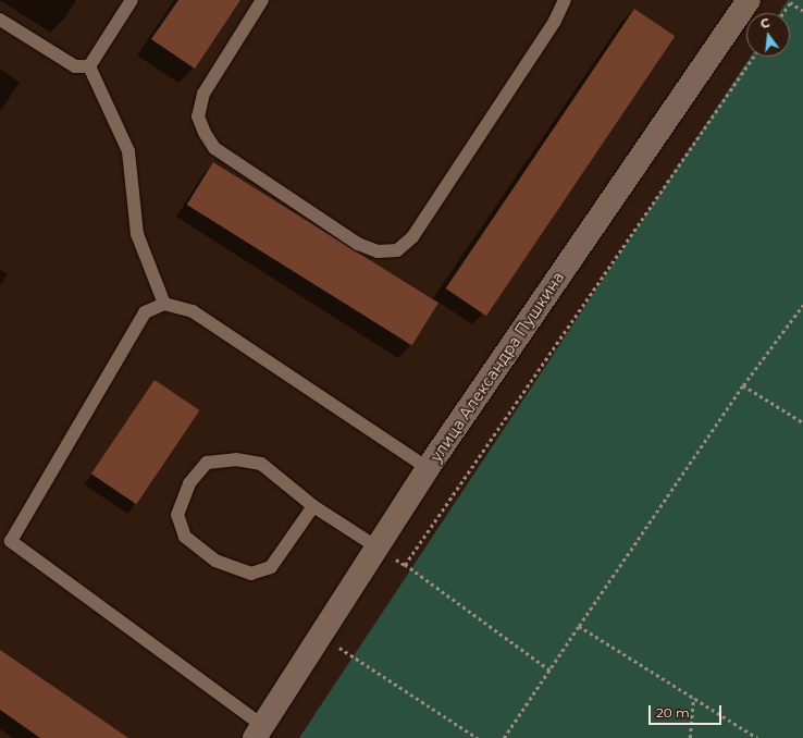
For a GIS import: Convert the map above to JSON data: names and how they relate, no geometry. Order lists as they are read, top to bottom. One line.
{"streets":{"street":["улица Александра Пушкина"]},"scale_bar":"20 m","north":"top"}
